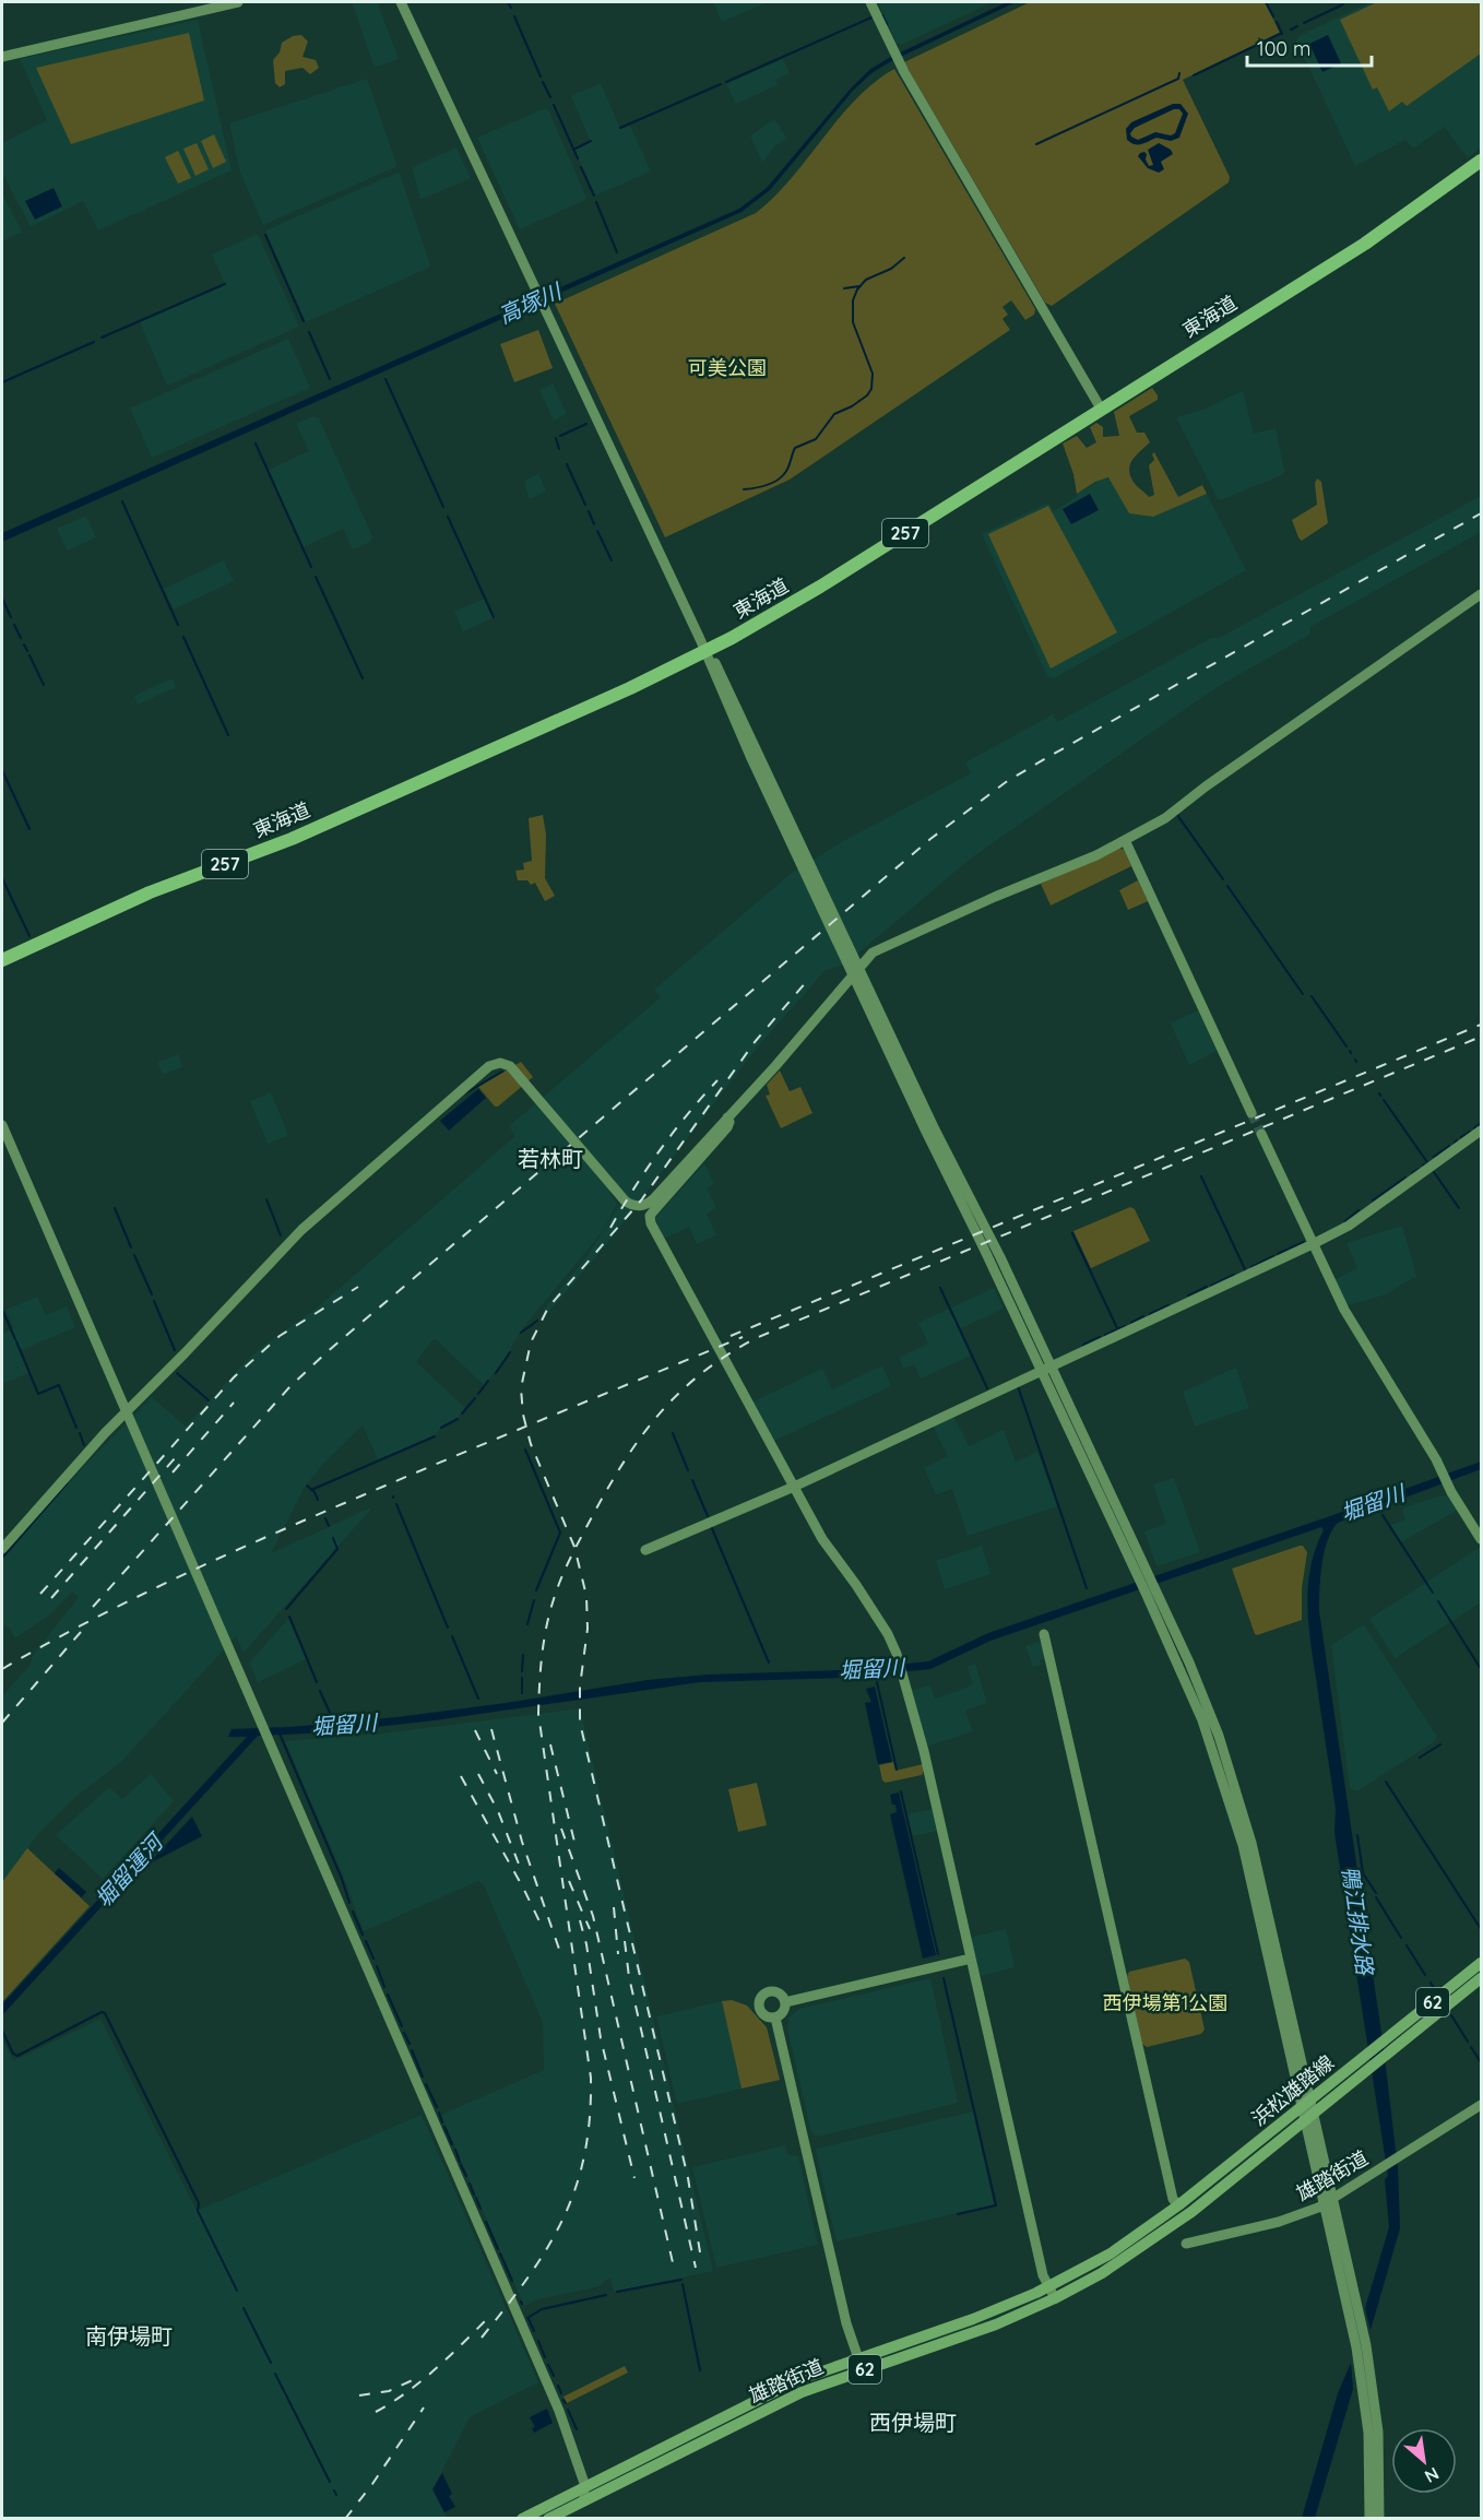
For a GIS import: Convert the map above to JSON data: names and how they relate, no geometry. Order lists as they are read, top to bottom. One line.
{"streets":{"highway":["東海道","257"],"main road":["62","浜松雄踏線","雄踏街道"]},"crossings":[["浜松雄踏線","雄踏街道"]],"districts":["若林町","南伊場町","西伊場町"],"water":["高塚川","堀留川","堀留運河","鴨江排水路"],"parks":["可美公園","西伊場第1公園"],"scale_bar":"100 m","north":"bottom right"}
